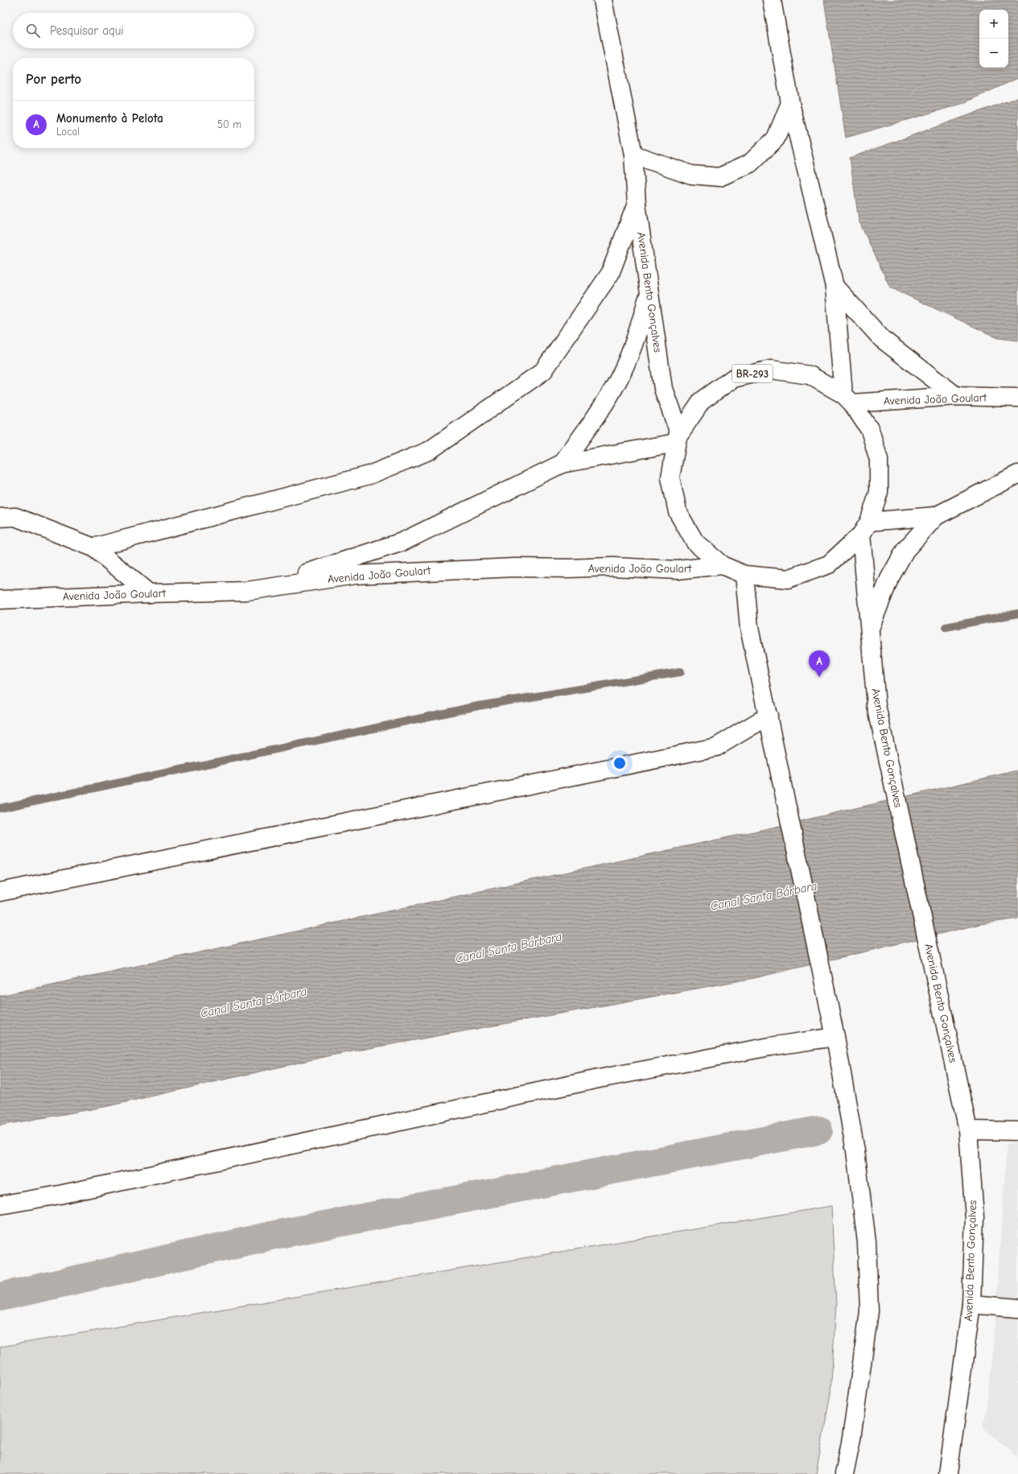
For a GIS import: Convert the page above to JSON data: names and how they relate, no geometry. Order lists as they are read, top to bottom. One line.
{"streets":{"main road":["Avenida Bento Gonçalves","BR-293","Avenida João Goulart"]},"crossings":[["Avenida Bento Gonçalves","BR-293"],["Avenida Bento Gonçalves","Avenida João Goulart"],["BR-293","Avenida João Goulart"]],"water":["Canal Santa Bárbara"],"page":{"map_buttons":["+","−"],"search":"Pesquisar aqui","heading":"Por perto","list":[{"mark":"A","name":"Monumento à Pelota","note":"Local","value":"50 m"}],"pins":"A"}}
